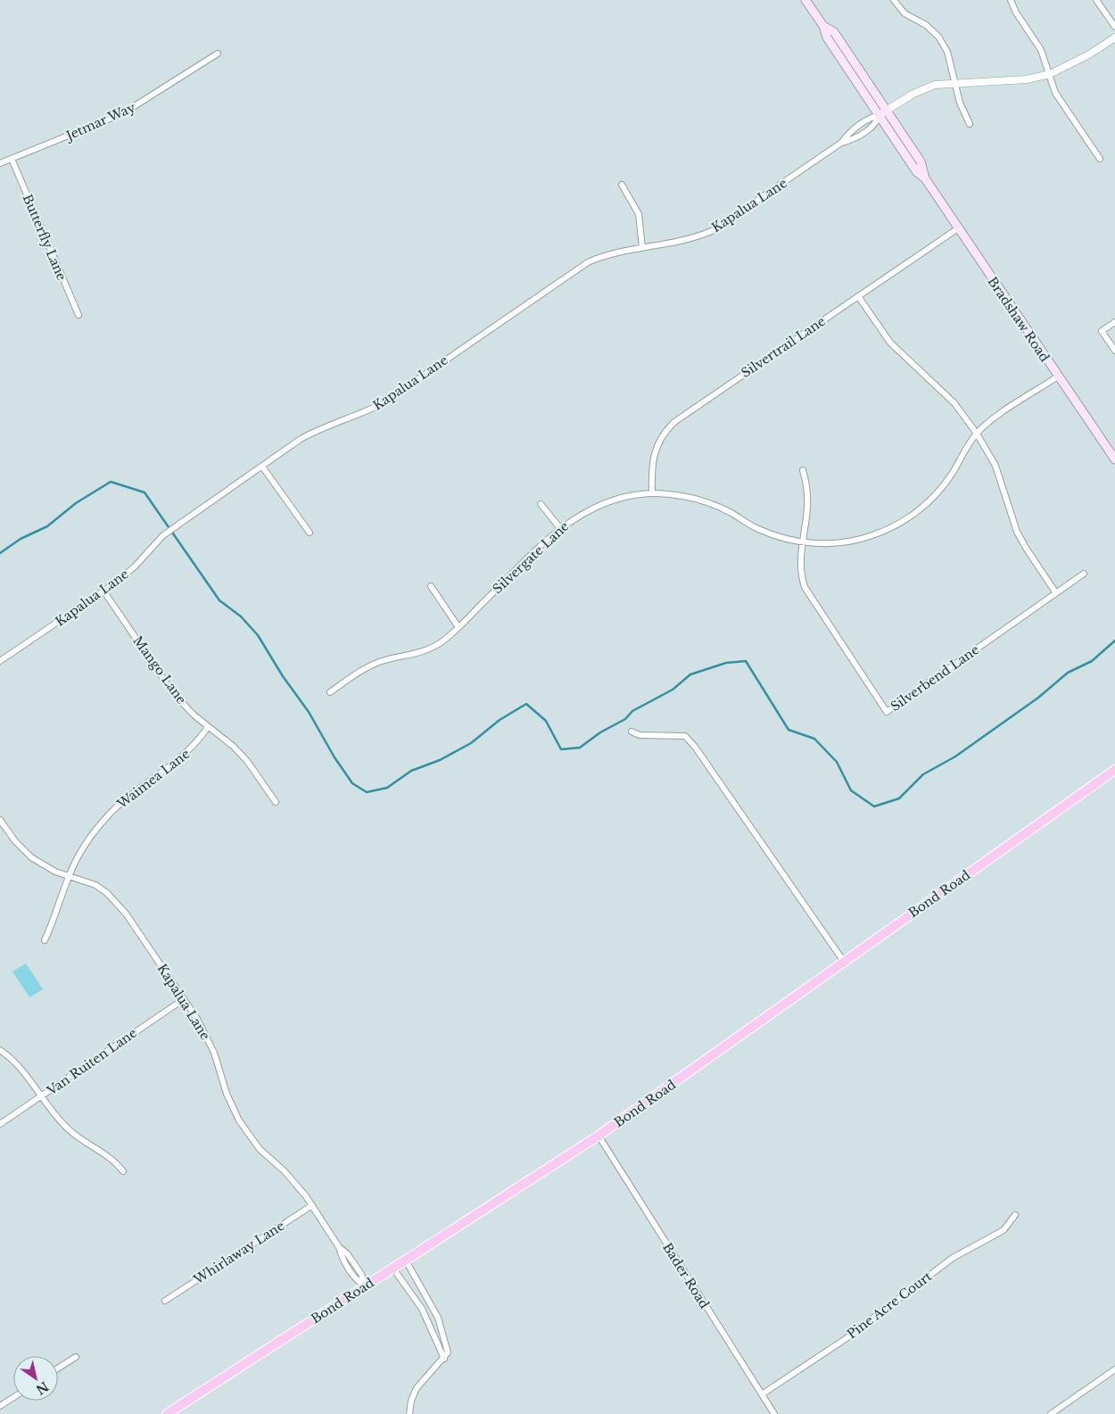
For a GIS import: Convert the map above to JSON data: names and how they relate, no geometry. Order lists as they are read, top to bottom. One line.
{"streets":{"main road":["Bradshaw Road","Bond Road"],"street":["Jetmar Way","Kapalua Lane","Butterfly Lane","Silvertrail Lane","Silvergate Lane","Mango Lane","Silverbend Lane","Waimea Lane","Van Ruiten Lane","Whirlaway Lane","Bader Road","Pine Acre Court"]},"crossings":[["Jetmar Way","Butterfly Lane"],["Kapalua Lane","Bradshaw Road"],["Kapalua Lane","Mango Lane"],["Kapalua Lane","Waimea Lane"],["Kapalua Lane","Bond Road"],["Kapalua Lane","Van Ruiten Lane"],["Kapalua Lane","Whirlaway Lane"],["Bradshaw Road","Silvertrail Lane"],["Bradshaw Road","Silvergate Lane"],["Silvertrail Lane","Silvergate Lane"],["Silvergate Lane","Silverbend Lane"],["Mango Lane","Waimea Lane"],["Bond Road","Bader Road"],["Bader Road","Pine Acre Court"]],"north":"bottom right"}
